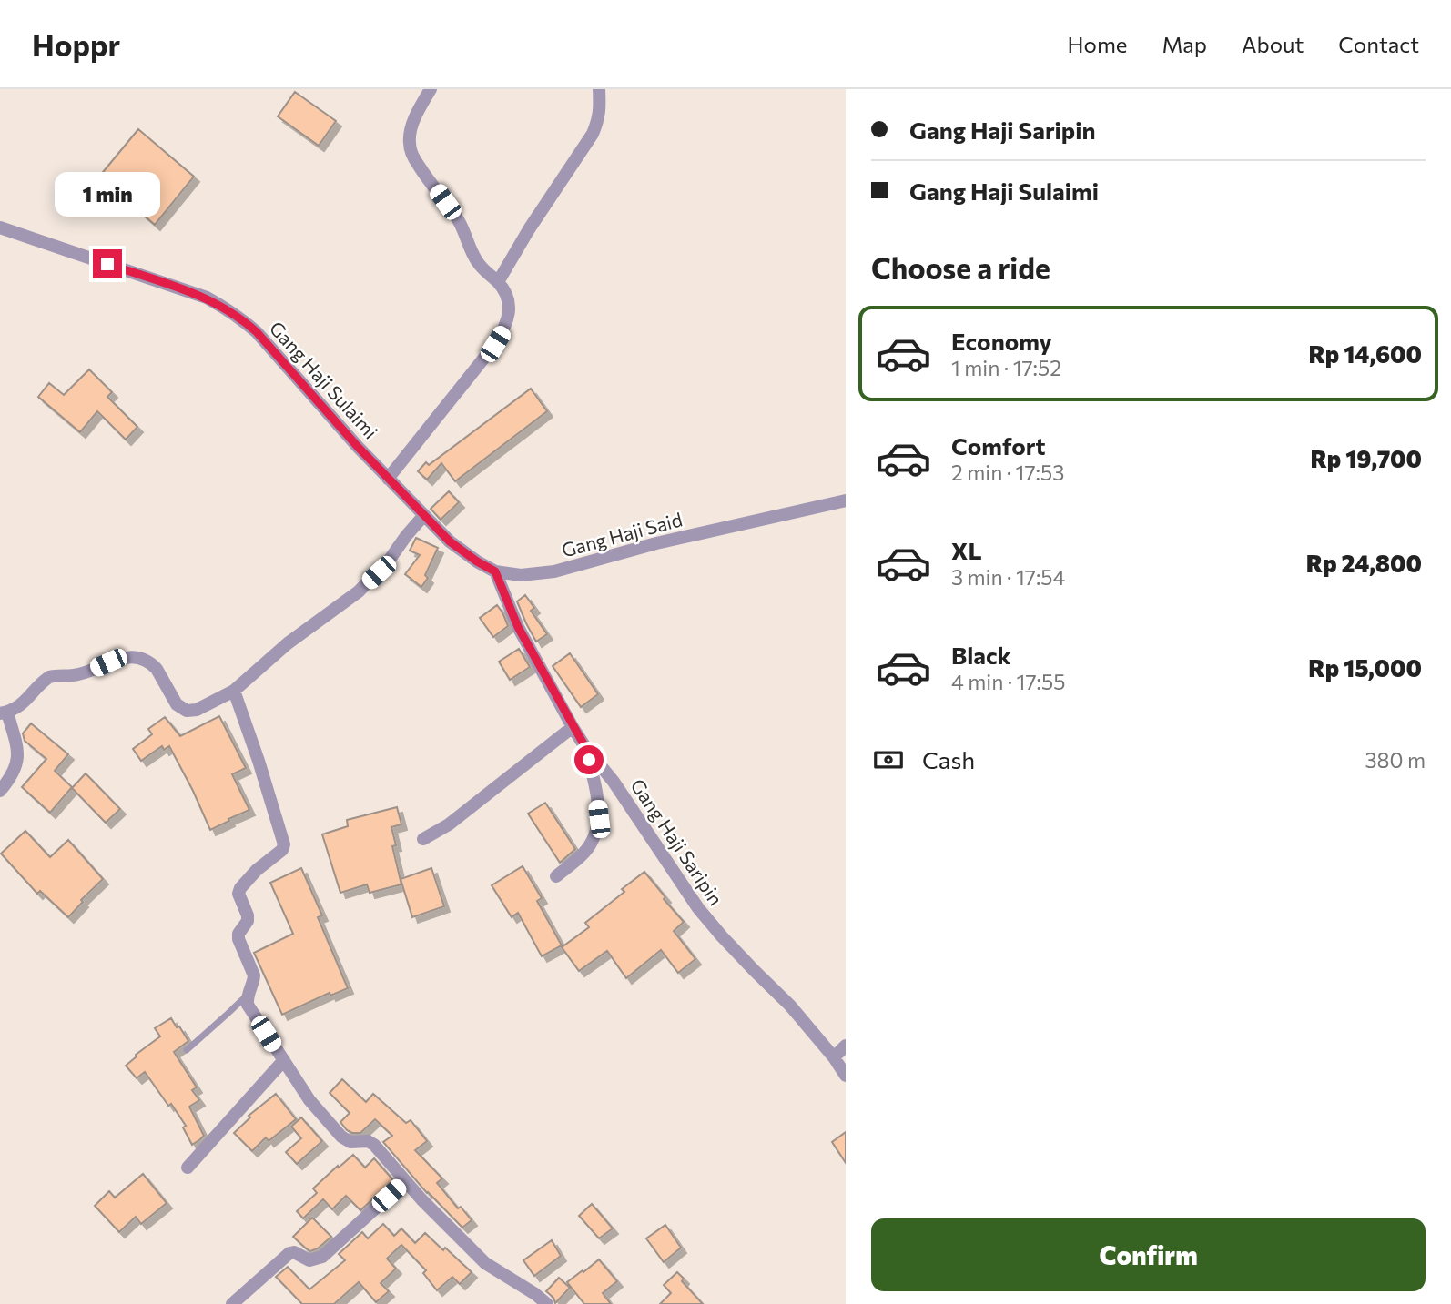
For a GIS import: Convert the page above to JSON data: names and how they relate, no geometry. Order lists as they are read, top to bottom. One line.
{"streets":{"street":["Gang Haji Sulaimi","Gang Haji Said","Gang Haji Saripin"]},"crossings":[["Gang Haji Sulaimi","Gang Haji Said"],["Gang Haji Said","Gang Haji Saripin"]],"page":{"header":"Hoppr","nav":["Home","Map","About","Contact"],"banner":["Gang Haji Saripin","Gang Haji Sulaimi"],"bubble":"1 min","heading":"Choose a ride","list":[{"name":"Economy","note":"1 min · 17:52","value":"Rp 14,600"},{"name":"Comfort","note":"2 min · 17:53","value":"Rp 19,700"},{"name":"XL","note":"3 min · 17:54","value":"Rp 24,800"},{"name":"Black","note":"4 min · 17:55","value":"Rp 15,000"}],"pay":["Cash","380 m"],"buttons":"Confirm"}}
